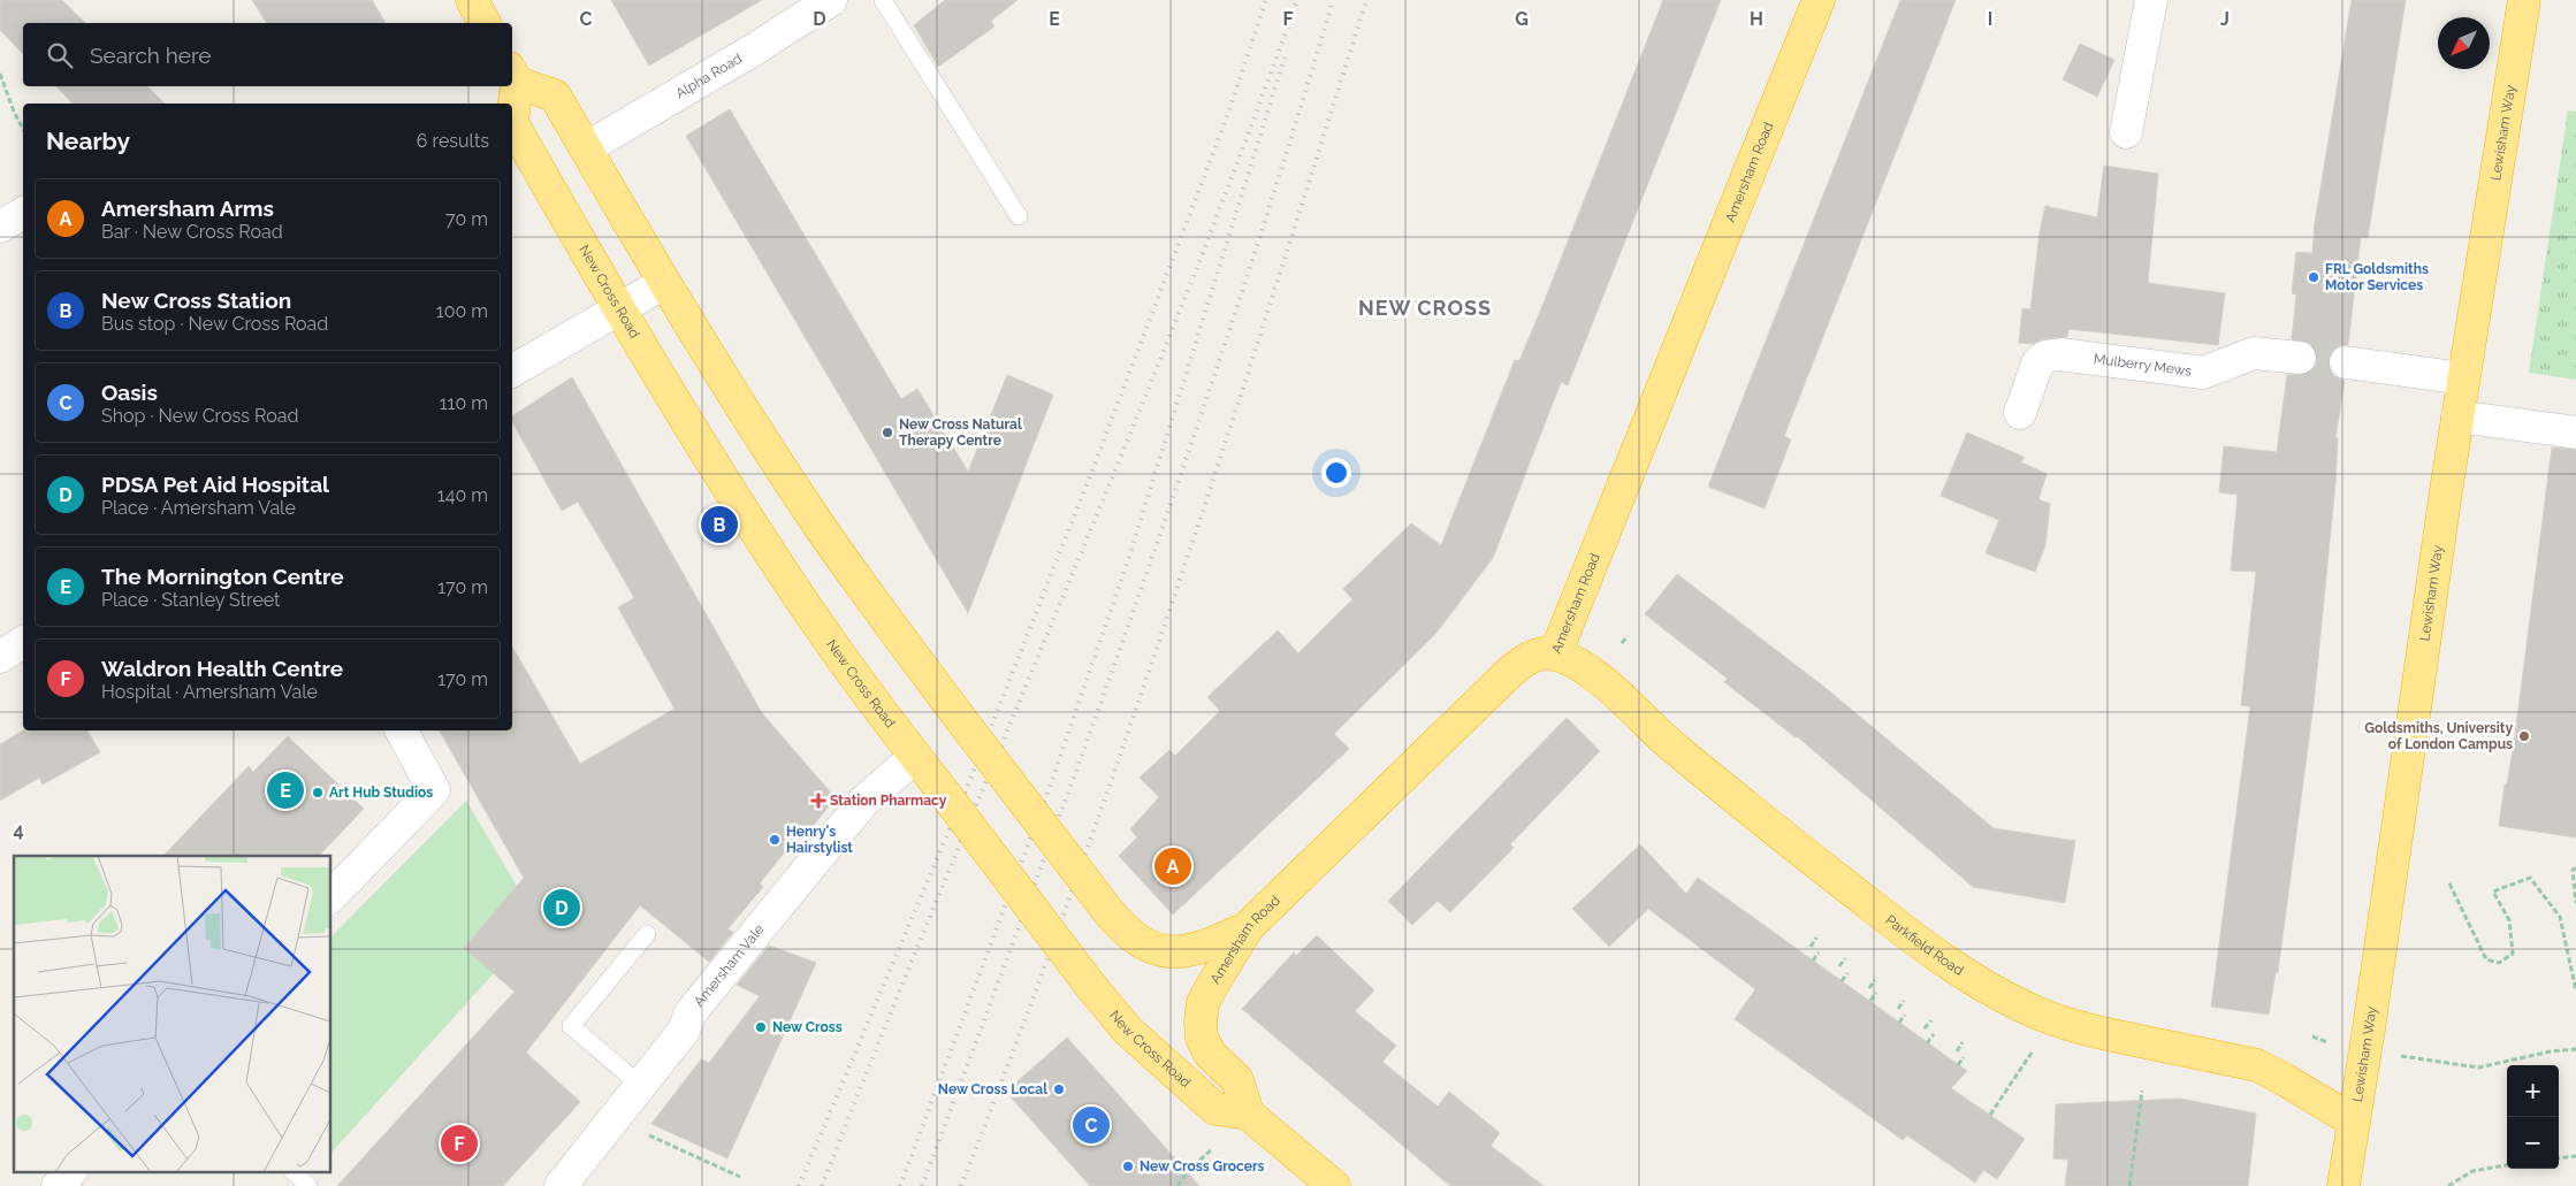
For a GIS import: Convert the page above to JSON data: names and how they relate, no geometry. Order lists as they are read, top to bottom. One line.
{"streets":{"highway":["Lewisham Way","Amersham Road","New Cross Road","Parkfield Road"],"street":["Alpha Road","Mulberry Mews","Amersham Vale"]},"crossings":[["Alpha Road","New Cross Road"],["Lewisham Way","Parkfield Road"],["Amersham Road","New Cross Road"],["Amersham Road","Parkfield Road"],["New Cross Road","Amersham Vale"]],"districts":["NEW CROSS"],"places":{"other":["FRL Goldsmiths Motor Services","New Cross Natural Therapy Centre","Goldsmiths, University of London Campus","Art Hub Studios","Henry's Hairstylist","New Cross","New Cross Local","New Cross Grocers"],"health":["Station Pharmacy"]},"north":"bottom left","page":{"search":"Search here","heading":["Nearby","6 results"],"list":[{"mark":"A","name":"Amersham Arms","note":"Bar · New Cross Road","value":"70 m"},{"mark":"B","name":"New Cross Station","note":"Bus stop · New Cross Road","value":"100 m"},{"mark":"C","name":"Oasis","note":"Shop · New Cross Road","value":"110 m"},{"mark":"D","name":"PDSA Pet Aid Hospital","note":"Place · Amersham Vale","value":"140 m"},{"mark":"E","name":"The Mornington Centre","note":"Place · Stanley Street","value":"170 m"},{"mark":"F","name":"Waldron Health Centre","note":"Hospital · Amersham Vale","value":"170 m"}],"pins":["B","E","A","D","C","F"],"map_buttons":["+","−"]},"grid":{"columns":["C","D","E","F","G","H","I","J"],"rows":["4"]}}
